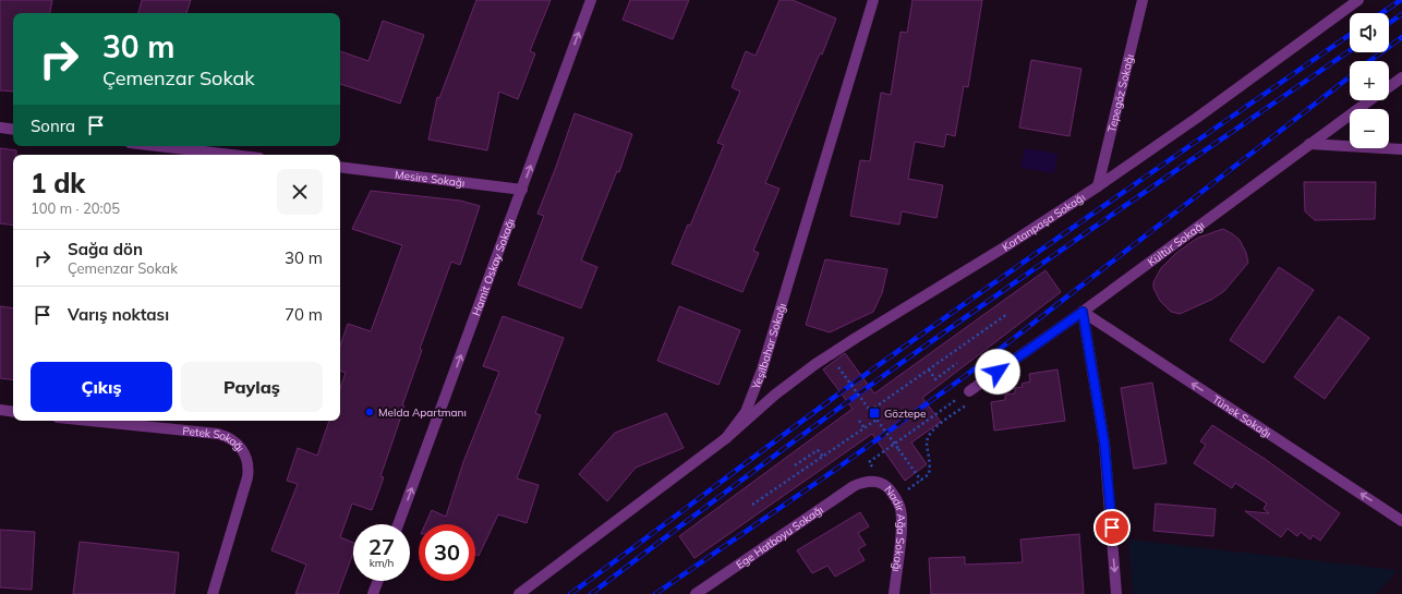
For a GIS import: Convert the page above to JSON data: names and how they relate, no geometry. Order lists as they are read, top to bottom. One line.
{"streets":{"street":["Tepegöz Sokağı","Mesire Sokağı","Kortanpaşa Sokağı","Kültür Sokağı","Hamit Oskay Sokağı","Yeşilbahar Sokağı","Tünek Sokağı","Petek Sokağı","Nadir Ağa Sokağı","Ege Hatboyu Sokağı"]},"crossings":[["Tepegöz Sokağı","Kortanpaşa Sokağı"],["Mesire Sokağı","Hamit Oskay Sokağı"],["Kortanpaşa Sokağı","Yeşilbahar Sokağı"],["Kültür Sokağı","Tünek Sokağı"],["Nadir Ağa Sokağı","Ege Hatboyu Sokağı"]],"one_way":["Hamit Oskay Sokağı","Tünek Sokağı"],"places":{"other":["Melda Apartmanı"],"transit":["Göztepe"]},"page":{"map_buttons":["+","−"],"turn":["30 m","Çemenzar Sokak"],"then":"Sonra","heading":["1 dk","100 m · 20:05"],"list":[{"name":"Sağa dön","note":"Çemenzar Sokak","value":"30 m"},{"name":"Varış noktası","value":"70 m"}],"buttons":["Çıkış","Paylaş"],"speed":"27 km/h","limit":"30"}}
